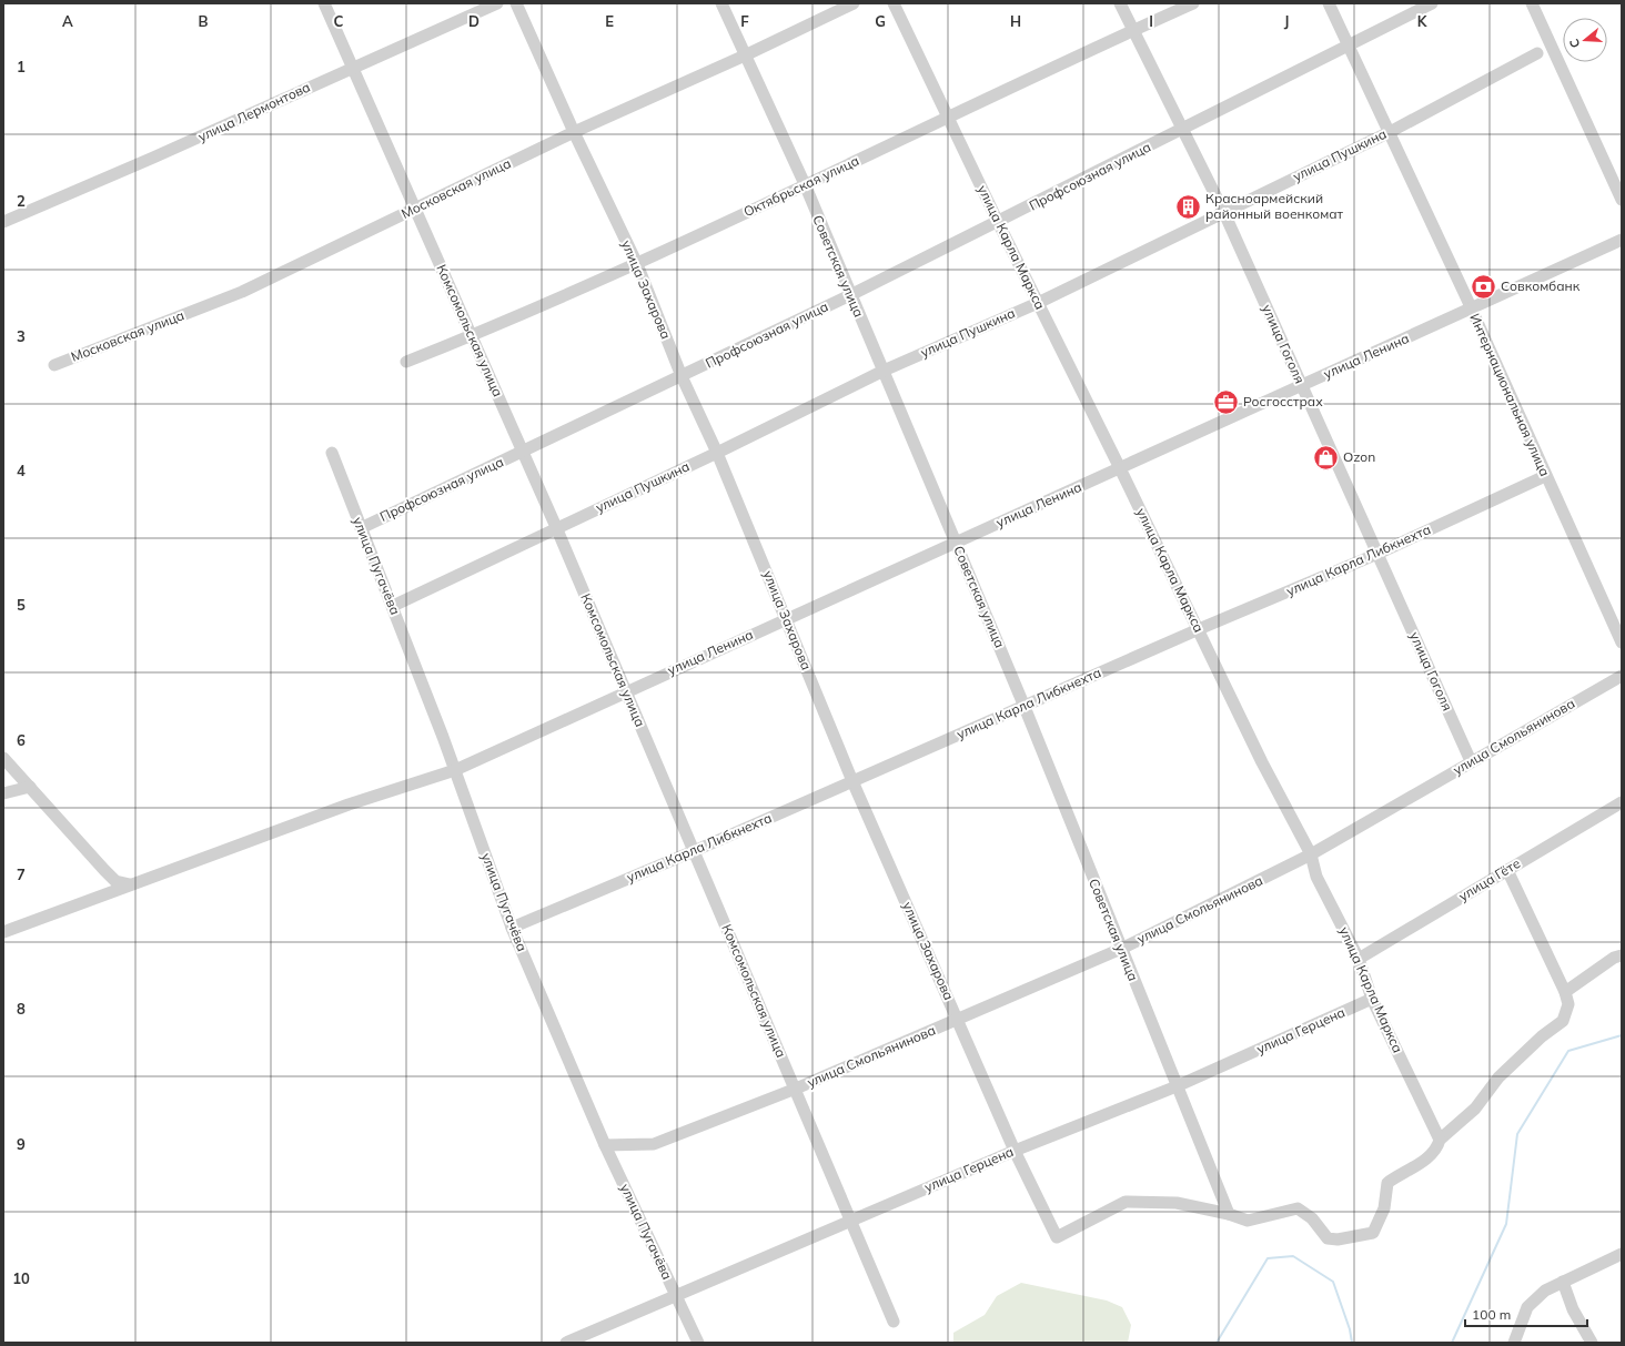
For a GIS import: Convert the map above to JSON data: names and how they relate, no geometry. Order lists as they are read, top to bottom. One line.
{"streets":{"street":["улица Лермонтова","улица Пушкина","Профсоюзная улица","Октябрьская улица","Московская улица","улица Карла Маркса","Советская улица","улица Захарова","Комсомольская улица","улица Гоголя","улица Ленина","Интернациональная улица","улица Карла Либкнехта","улица Пугачёва","улица Смольянинова","улица Гёте","улица Герцена"]},"crossings":[["улица Лермонтова","Комсомольская улица"],["улица Пушкина","улица Карла Маркса"],["улица Пушкина","Советская улица"],["улица Пушкина","улица Захарова"],["улица Пушкина","Комсомольская улица"],["улица Пушкина","улица Гоголя"],["улица Пушкина","Интернациональная улица"],["улица Пушкина","улица Пугачёва"],["Профсоюзная улица","улица Карла Маркса"],["Профсоюзная улица","Советская улица"],["Профсоюзная улица","улица Захарова"],["Профсоюзная улица","Комсомольская улица"],["Профсоюзная улица","улица Гоголя"],["Профсоюзная улица","Интернациональная улица"],["Профсоюзная улица","улица Пугачёва"],["Октябрьская улица","улица Карла Маркса"],["Октябрьская улица","Советская улица"],["Октябрьская улица","улица Захарова"],["Октябрьская улица","Комсомольская улица"],["Октябрьская улица","улица Гоголя"],["Московская улица","Советская улица"],["Московская улица","улица Захарова"],["Московская улица","Комсомольская улица"],["улица Карла Маркса","улица Ленина"],["улица Карла Маркса","улица Карла Либкнехта"],["улица Карла Маркса","улица Смольянинова"],["улица Карла Маркса","улица Гёте"],["улица Карла Маркса","улица Герцена"],["Советская улица","улица Захарова"],["Советская улица","улица Ленина"],["Советская улица","улица Карла Либкнехта"],["Советская улица","улица Смольянинова"],["Советская улица","улица Герцена"],["улица Захарова","улица Ленина"],["улица Захарова","улица Карла Либкнехта"],["улица Захарова","улица Смольянинова"],["улица Захарова","улица Герцена"],["Комсомольская улица","улица Ленина"],["Комсомольская улица","улица Карла Либкнехта"],["Комсомольская улица","улица Смольянинова"],["Комсомольская улица","улица Герцена"],["улица Гоголя","улица Ленина"],["улица Гоголя","улица Карла Либкнехта"],["улица Гоголя","улица Смольянинова"],["улица Ленина","Интернациональная улица"],["улица Ленина","улица Пугачёва"],["Интернациональная улица","улица Карла Либкнехта"],["улица Карла Либкнехта","улица Пугачёва"],["улица Пугачёва","улица Смольянинова"],["улица Пугачёва","улица Герцена"]],"places":{"building":["Красноармейский районный военкомат"],"bank":["Совкомбанк"],"office":["Росгосстрах"],"shop":["Ozon"]},"scale_bar":"100 m","north":"left","grid":{"columns":["A","B","C","D","E","F","G","H","I","J","K"],"rows":["1","2","3","4","5","6","7","8","9","10"]}}
